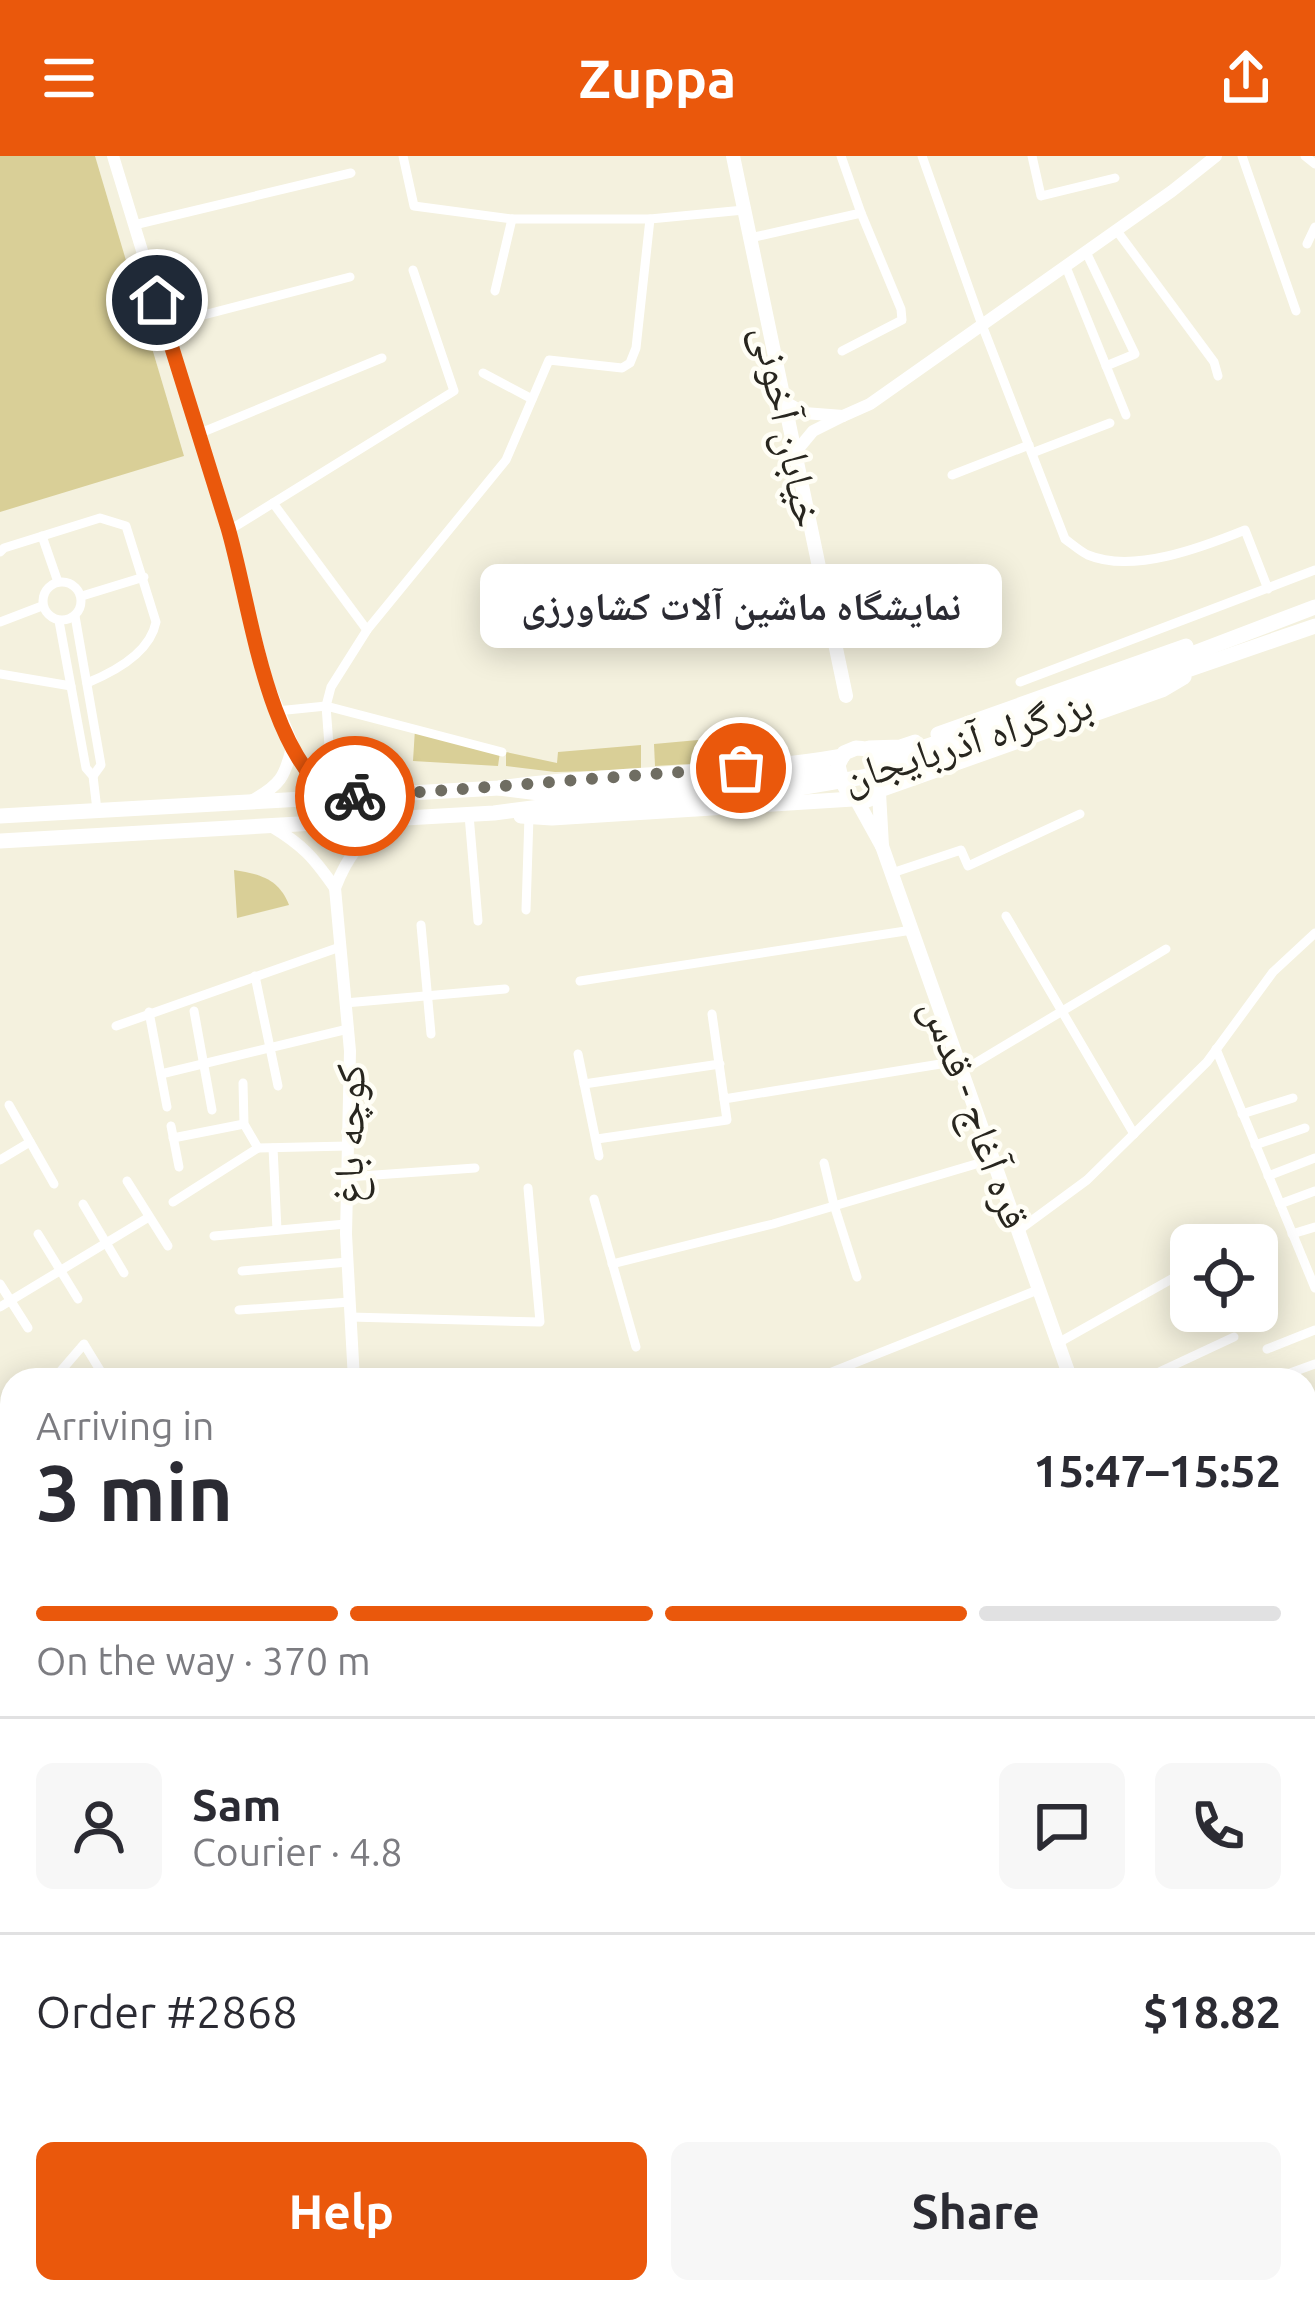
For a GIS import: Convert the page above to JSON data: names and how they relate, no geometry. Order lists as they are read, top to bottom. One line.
{"streets":{"highway":["بزرگراه آذربایجان"],"main road":["خیابان آخونی","قره آغاج - قدس","کوچه باغ"]},"places":["نمایشگاه ماشین آلات کشاورزی"],"page":{"header":"Zuppa","bubble":"نمایشگاه ماشین آلات کشاورزی","heading":["3 min","Arriving in","15:47–15:52"],"panel":["Sam","Courier · 4.8","Order #2868","$18.82"],"bar":"On the way · 370 m","buttons":["Help","Share"]}}
